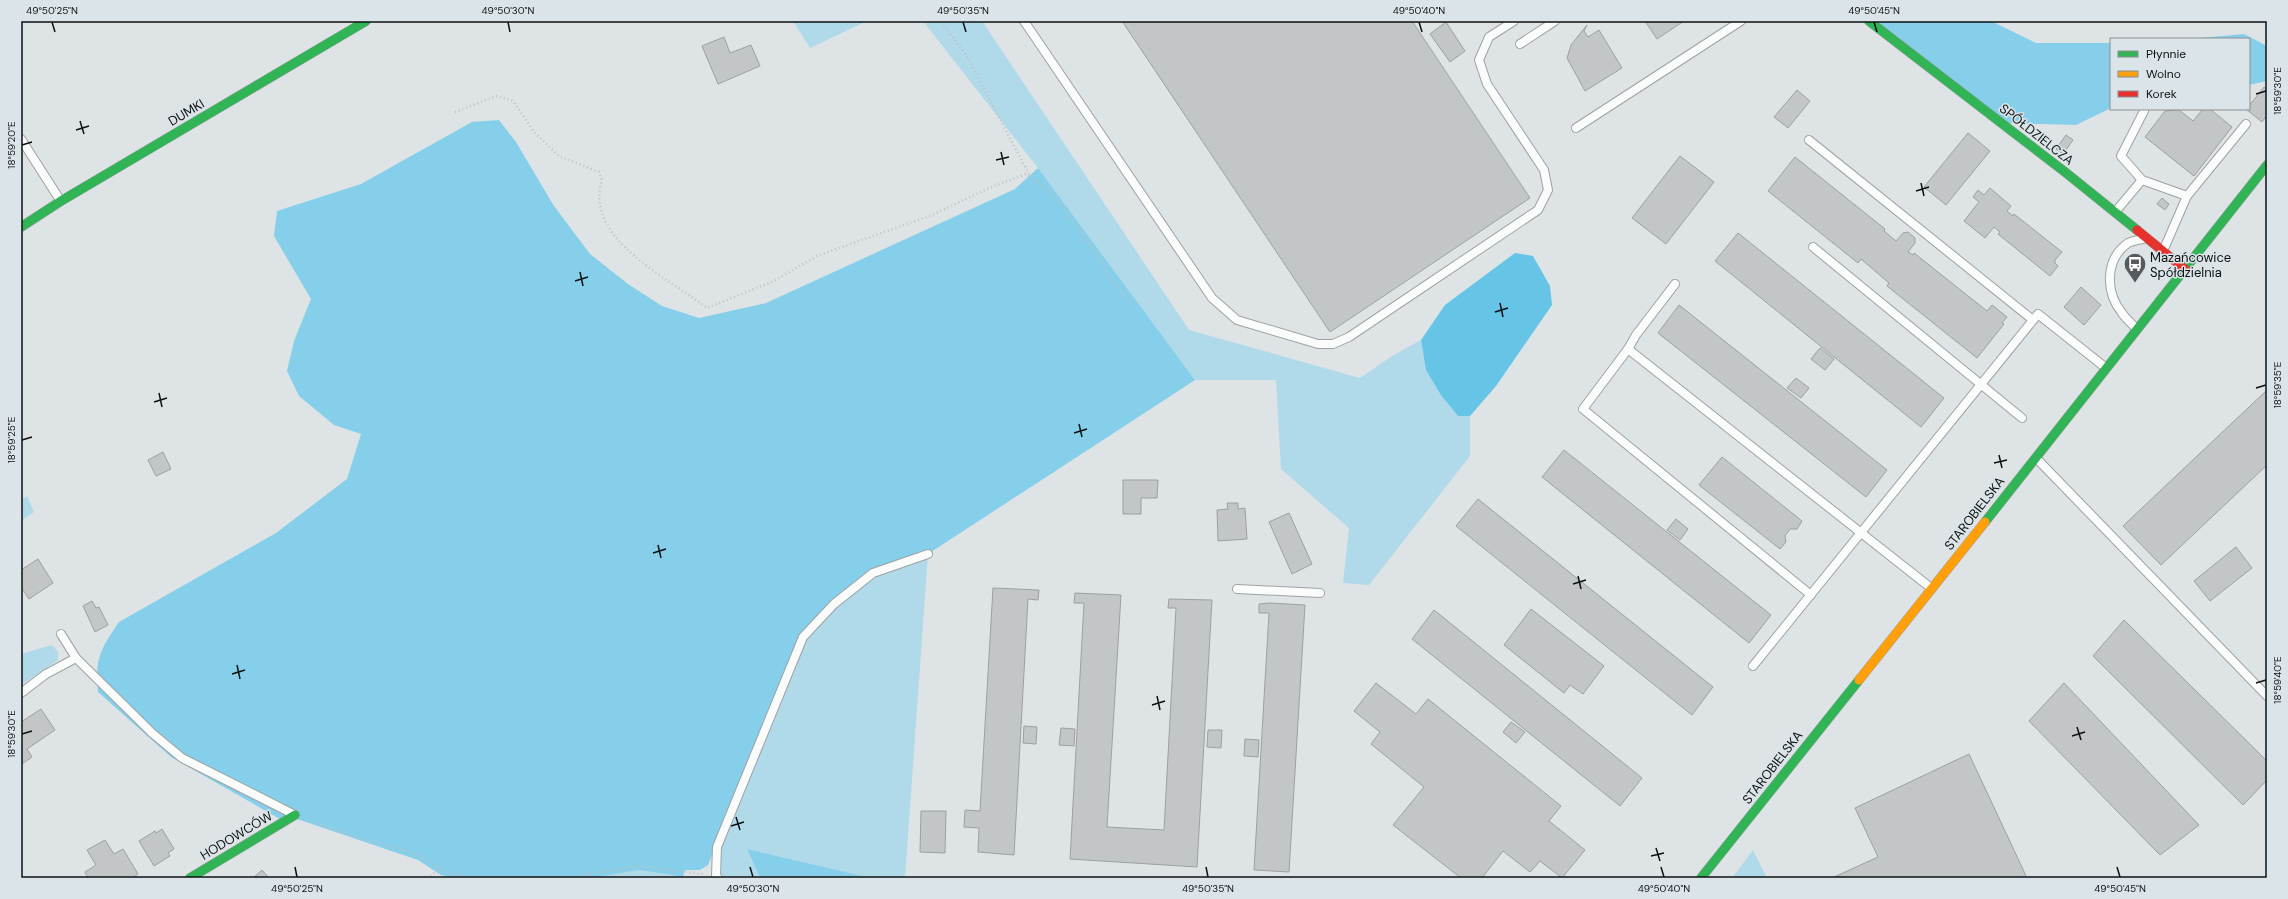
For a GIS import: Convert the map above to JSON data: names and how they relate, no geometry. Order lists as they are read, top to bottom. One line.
{"streets":{"street":["DUMKI","SPÓŁDZIELCZA","STAROBIELSKA","HODOWCÓW"]},"crossings":[["SPÓŁDZIELCZA","STAROBIELSKA"]],"places":{"bus stop":["Mazańcowice Spółdzielnia"]},"legend":["Płynnie","Wolno","Korek"],"coordinates":["49°50'25\"N","49°50'30\"N","49°50'35\"N","49°50'40\"N","49°50'45\"N","18°59'30\"E","18°59'20\"E","18°59'35\"E","18°59'25\"E","18°59'40\"E"]}
